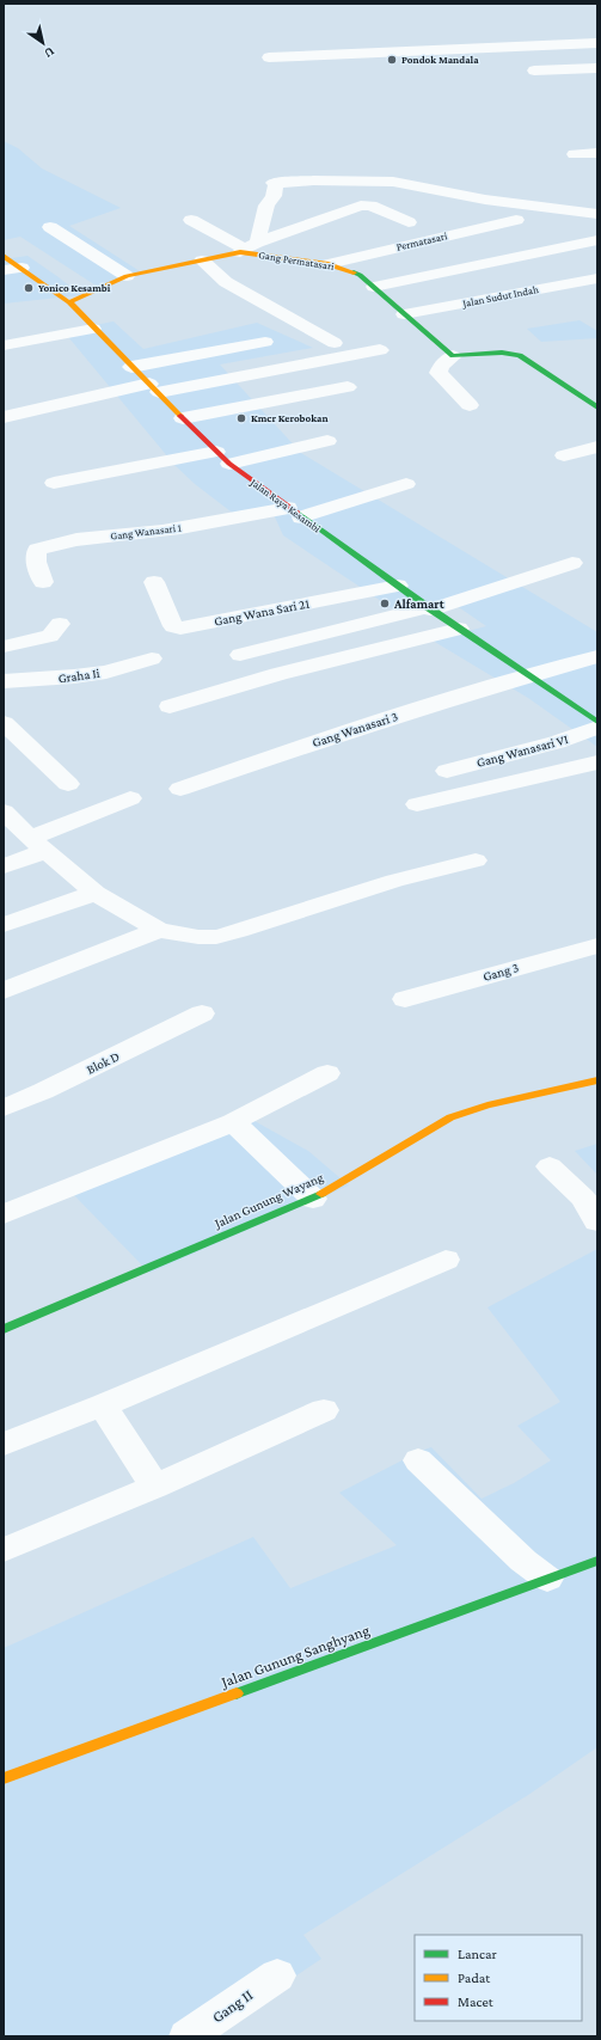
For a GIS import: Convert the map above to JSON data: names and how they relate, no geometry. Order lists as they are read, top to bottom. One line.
{"streets":{"street":["Permatasari","Gang Permatasari","Jalan Sudut Indah","Jalan Raya Kesambi","Gang Wanasari 1","Gang Wana Sari 21","Graha Ii","Gang Wanasari 3","Gang Wanasari VI","Gang 3","Blok D","Jalan Gunung Wayang","Jalan Gunung Sanghyang","Gang II"]},"crossings":[["Permatasari","Gang Permatasari"],["Gang Permatasari","Jalan Sudut Indah"],["Gang Permatasari","Jalan Raya Kesambi"],["Jalan Raya Kesambi","Gang Wanasari 1"],["Jalan Raya Kesambi","Gang Wana Sari 21"],["Jalan Raya Kesambi","Gang Wanasari 3"]],"places":["Pondok Mandala","Yonico Kesambi","Kmcr Kerobokan","Alfamart"],"legend":["Lancar","Padat","Macet"],"north":"bottom right"}
